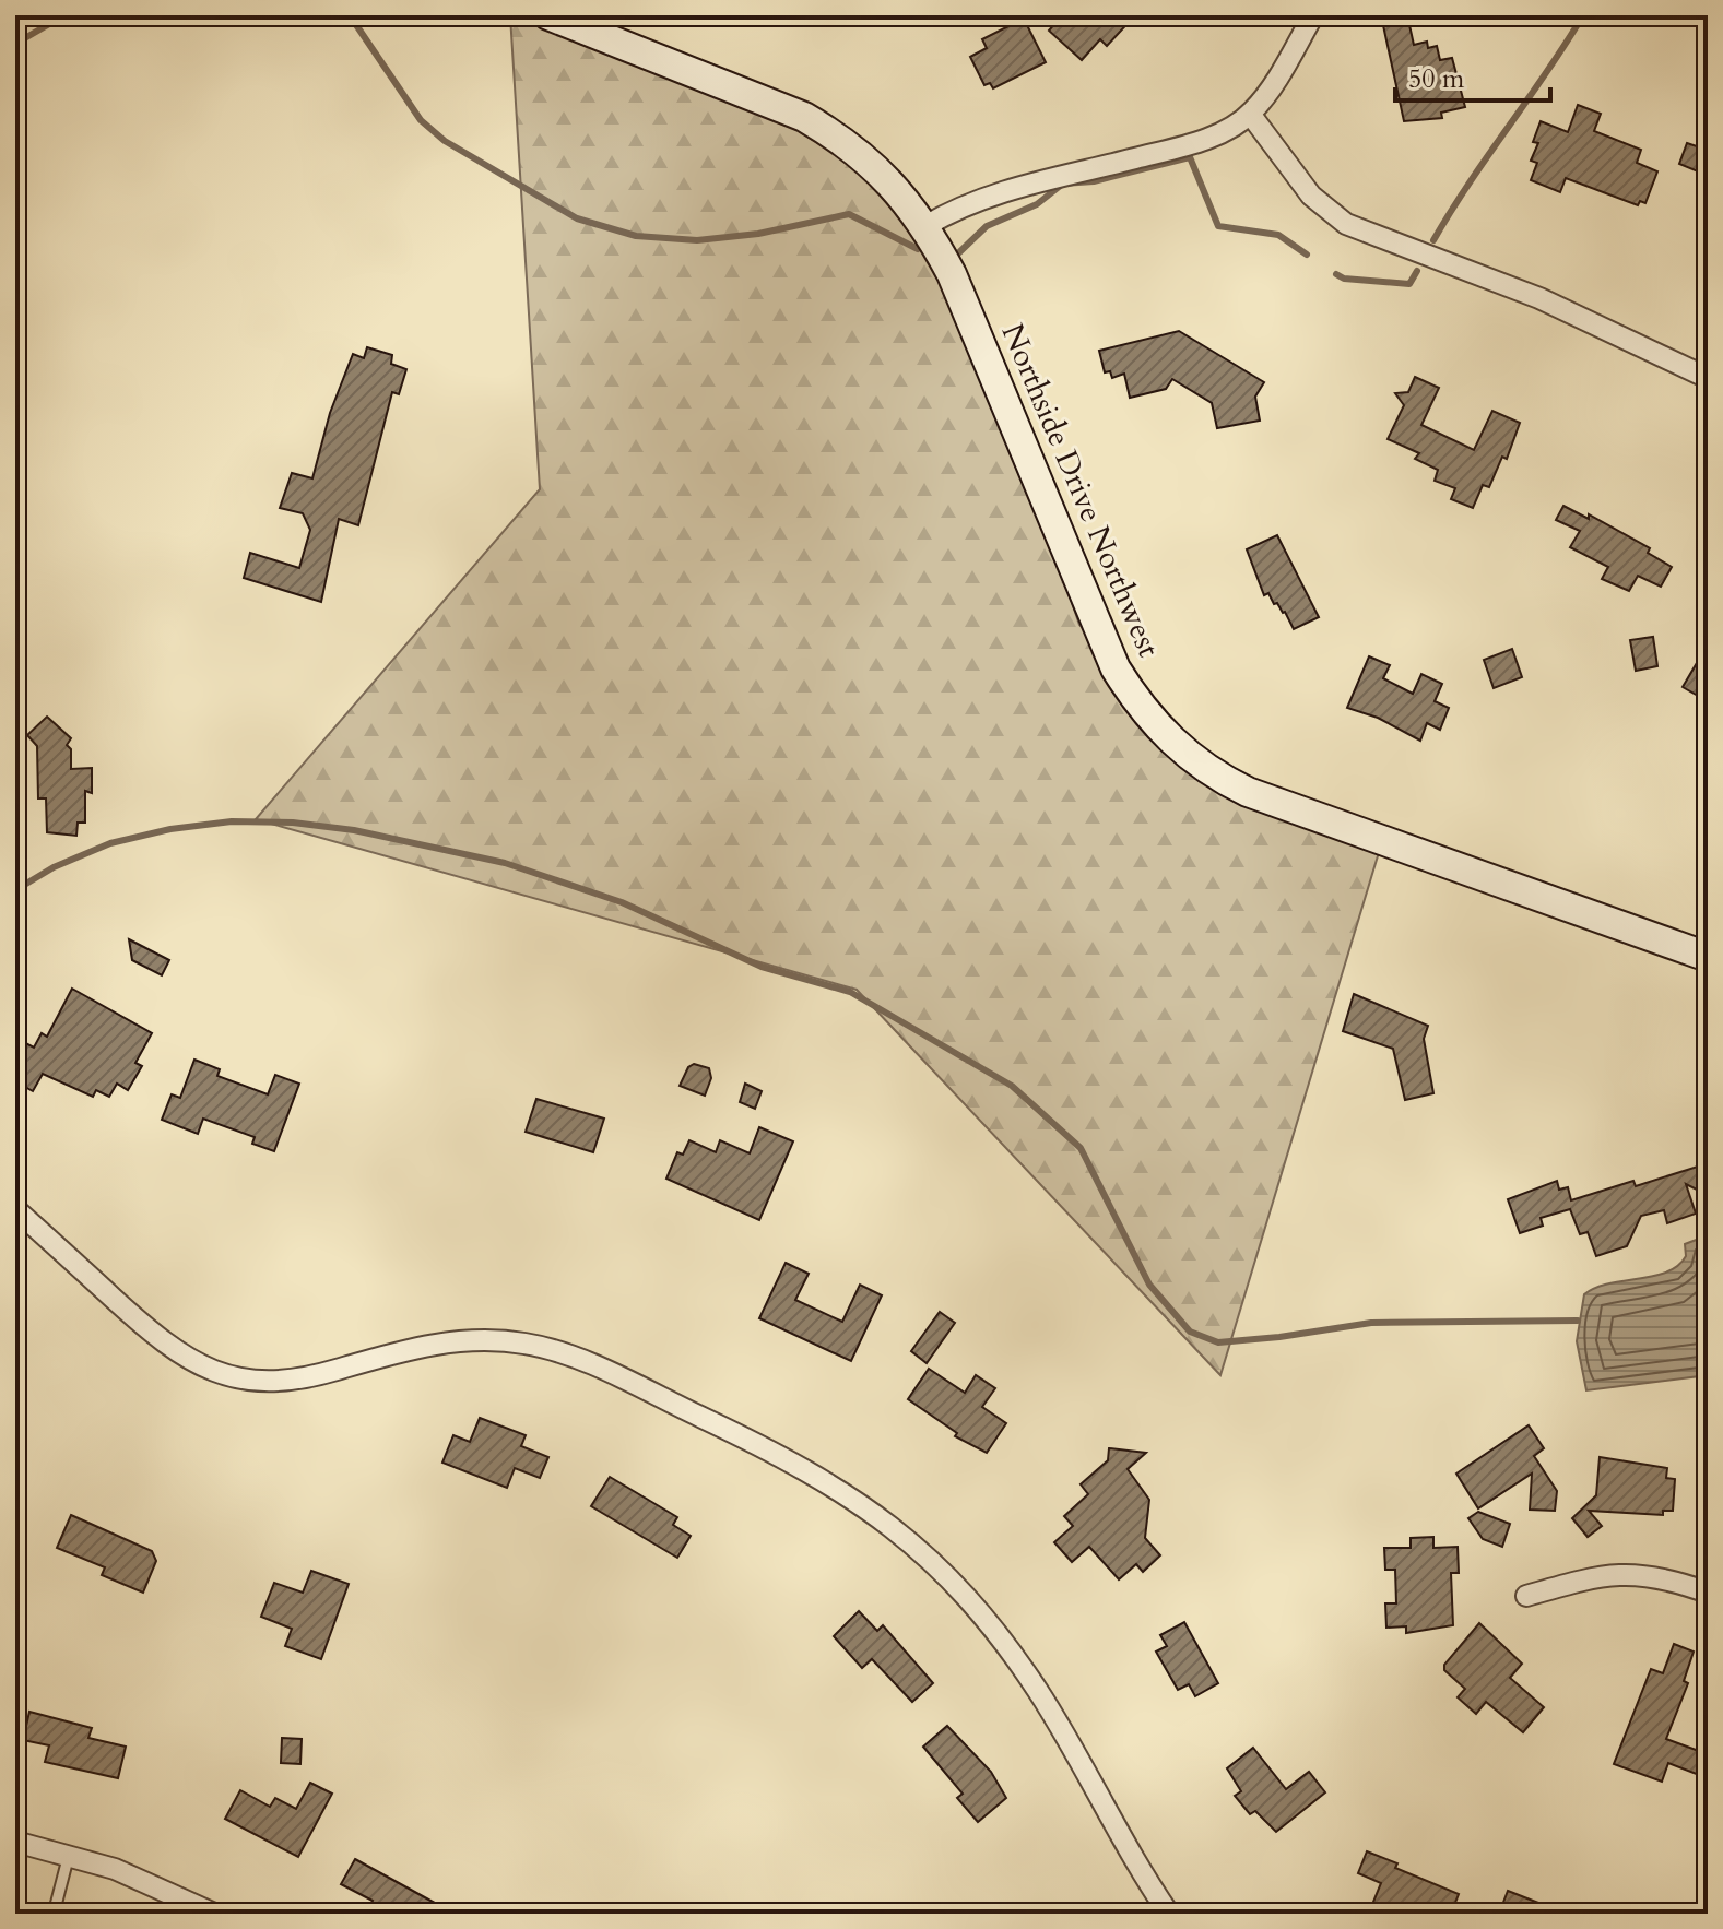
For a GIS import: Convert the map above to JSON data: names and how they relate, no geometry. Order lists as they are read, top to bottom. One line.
{"streets":{"street":["Northside Drive Northwest"]},"scale_bar":"50 m"}
